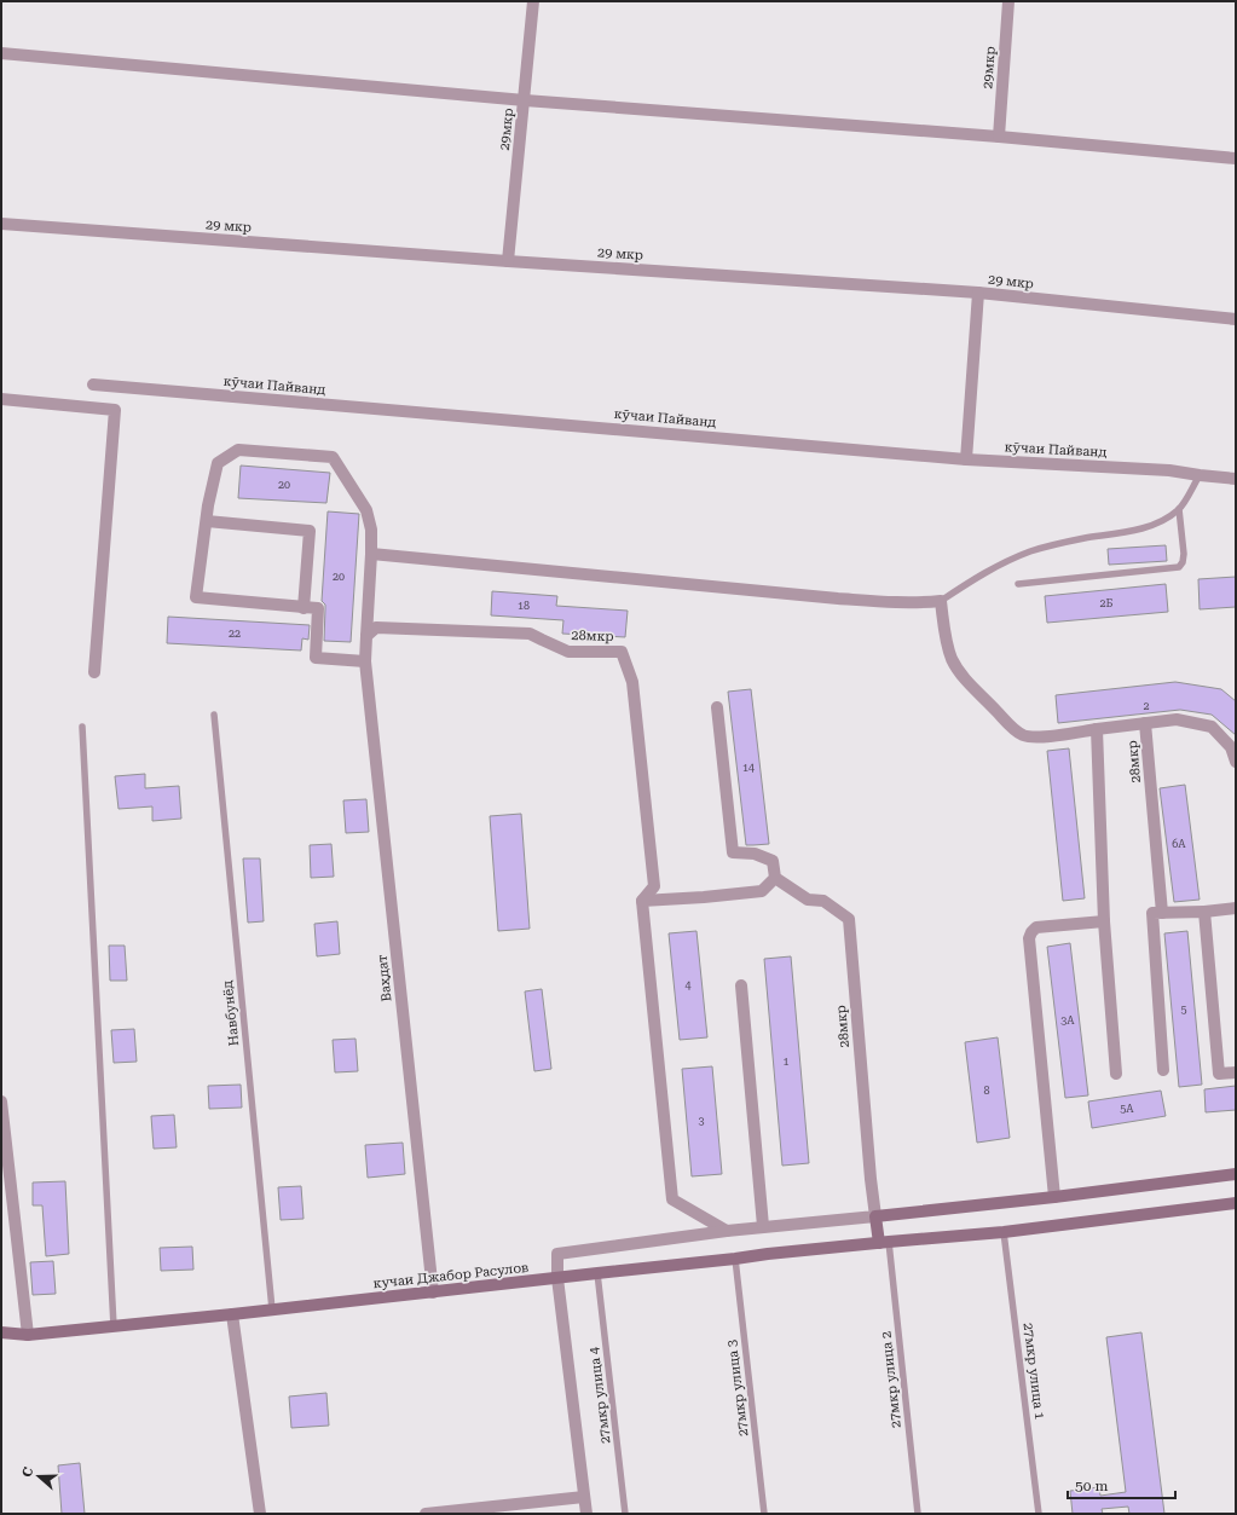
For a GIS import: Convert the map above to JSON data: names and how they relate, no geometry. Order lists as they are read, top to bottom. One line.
{"streets":{"street":["29мкр","29 мкр","кӯчаи Пайванд","28мкр","Ваҳдат","кучаи Джабор Расулов"],"lane":["Навбунёд","27мкр улица 1","27мкр улица 2","27мкр улица 3","27мкр улица 4"]},"crossings":[["29мкр","29 мкр"],["Ваҳдат","кучаи Джабор Расулов"],["Навбунёд","кучаи Джабор Расулов"],["кучаи Джабор Расулов","27мкр улица 1"],["кучаи Джабор Расулов","27мкр улица 2"],["кучаи Джабор Расулов","27мкр улица 3"],["кучаи Джабор Расулов","27мкр улица 4"]],"house_numbers":["20","20","2Б","18","22","2","14","6А","4","5","3А","1","8","5А","3"],"scale_bar":"50 m","north":"left"}
